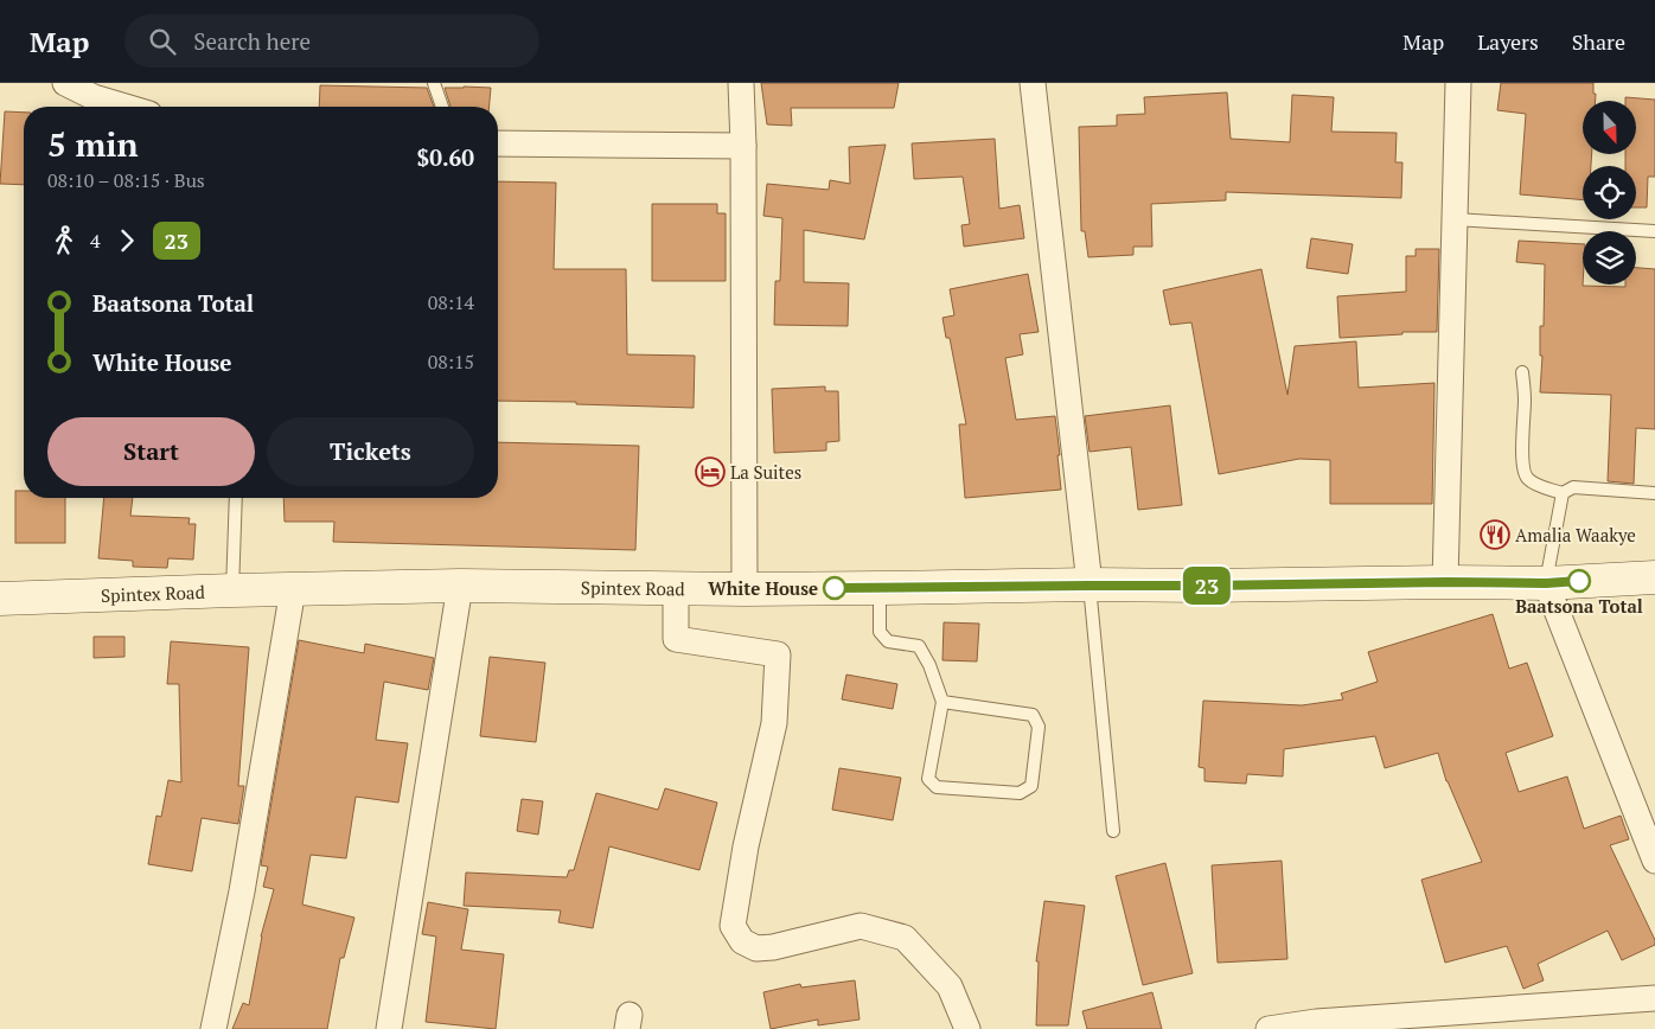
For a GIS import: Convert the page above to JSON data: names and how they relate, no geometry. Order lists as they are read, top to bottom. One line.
{"streets":{"main road":["Spintex Road"]},"places":{"hotel":["La Suites"],"restaurant":["Amalia Waakye"],"other":["Baatsona Total","White House"]},"lines":["bus line 23"],"north":"bottom","page":{"header":"Map","search":"Search here","nav":["Map","Layers","Share"],"on_map":"23","heading":["5 min","08:10 – 08:15 · Bus","$0.60"],"legs":["4","23"],"list":[{"name":"Baatsona Total","value":"08:14"},{"name":"White House","value":"08:15"}],"buttons":["Start","Tickets"]}}
